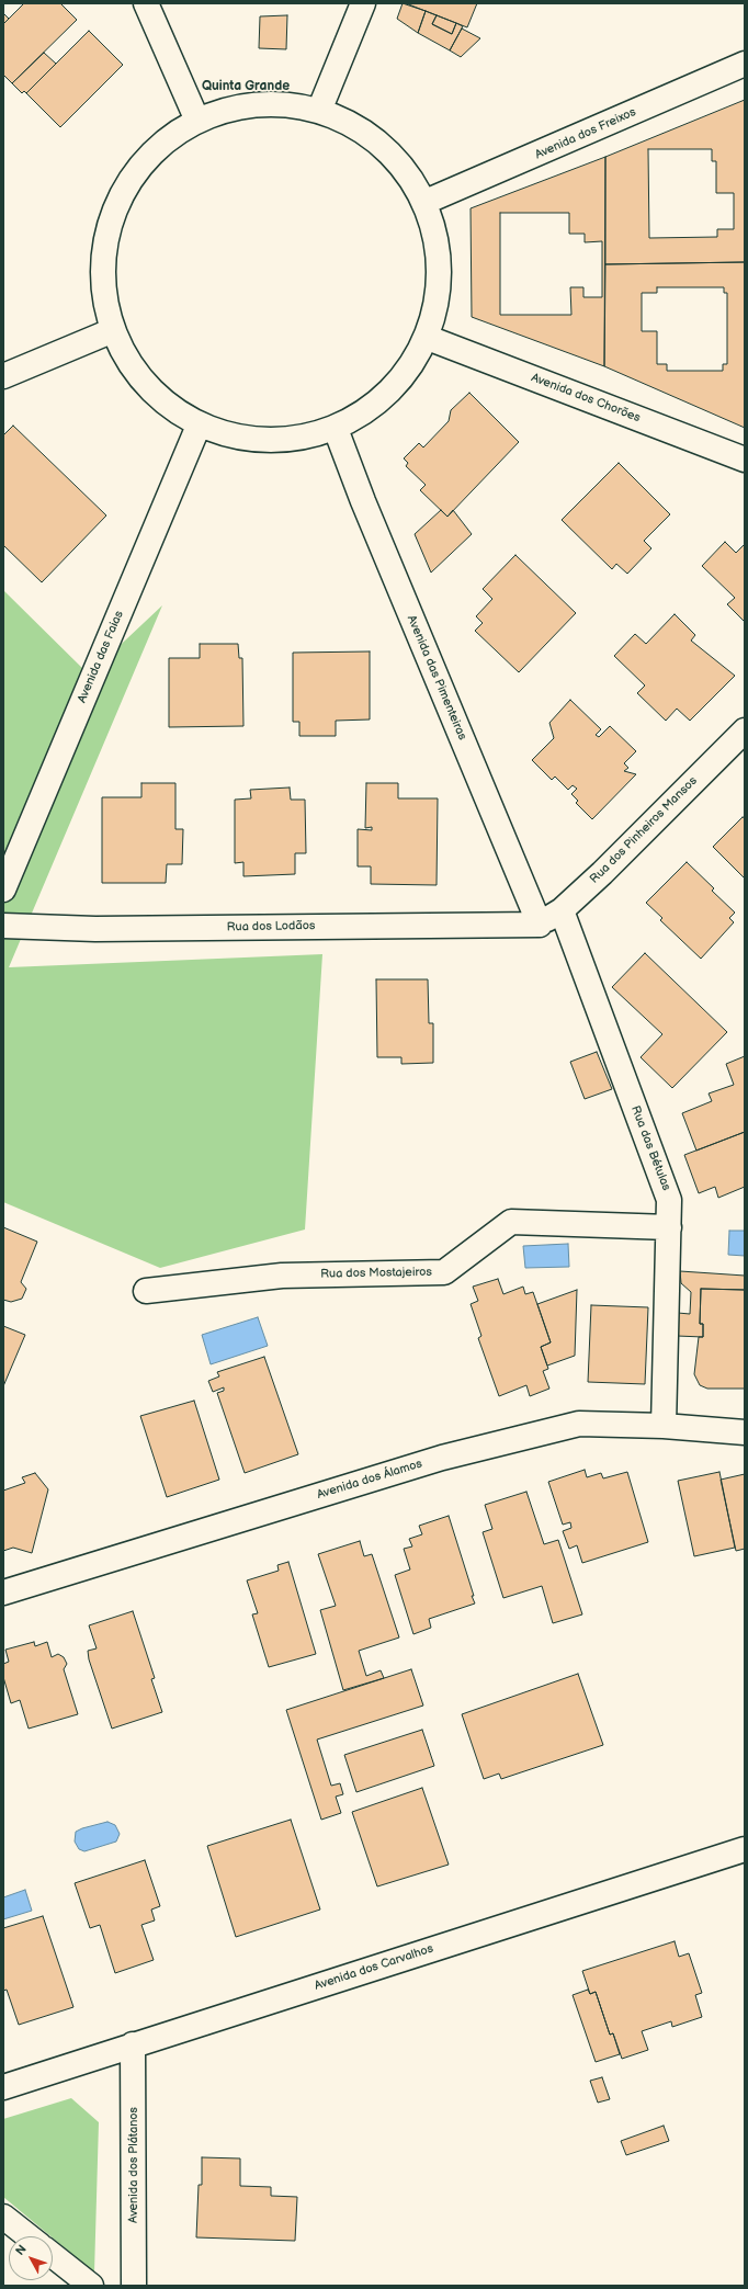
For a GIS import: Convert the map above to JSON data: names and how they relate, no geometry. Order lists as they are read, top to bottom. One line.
{"streets":{"street":["Avenida dos Freixos","Avenida dos Chorões","Avenida das Faias","Avenida das Pimenteiras","Rua dos Pinheiros Mansos","Rua dos Lodãos","Rua das Bétulas","Rua dos Mostajeiros","Avenida dos Álamos","Avenida dos Carvalhos","Avenida dos Plátanos"]},"crossings":[["Avenida das Pimenteiras","Rua dos Pinheiros Mansos"],["Avenida das Pimenteiras","Rua dos Lodãos"],["Rua dos Pinheiros Mansos","Rua dos Lodãos"],["Rua dos Pinheiros Mansos","Rua das Bétulas"],["Rua das Bétulas","Rua dos Mostajeiros"],["Rua das Bétulas","Avenida dos Álamos"],["Avenida dos Carvalhos","Avenida dos Plátanos"]],"districts":["Quinta Grande"],"north":"top left"}
